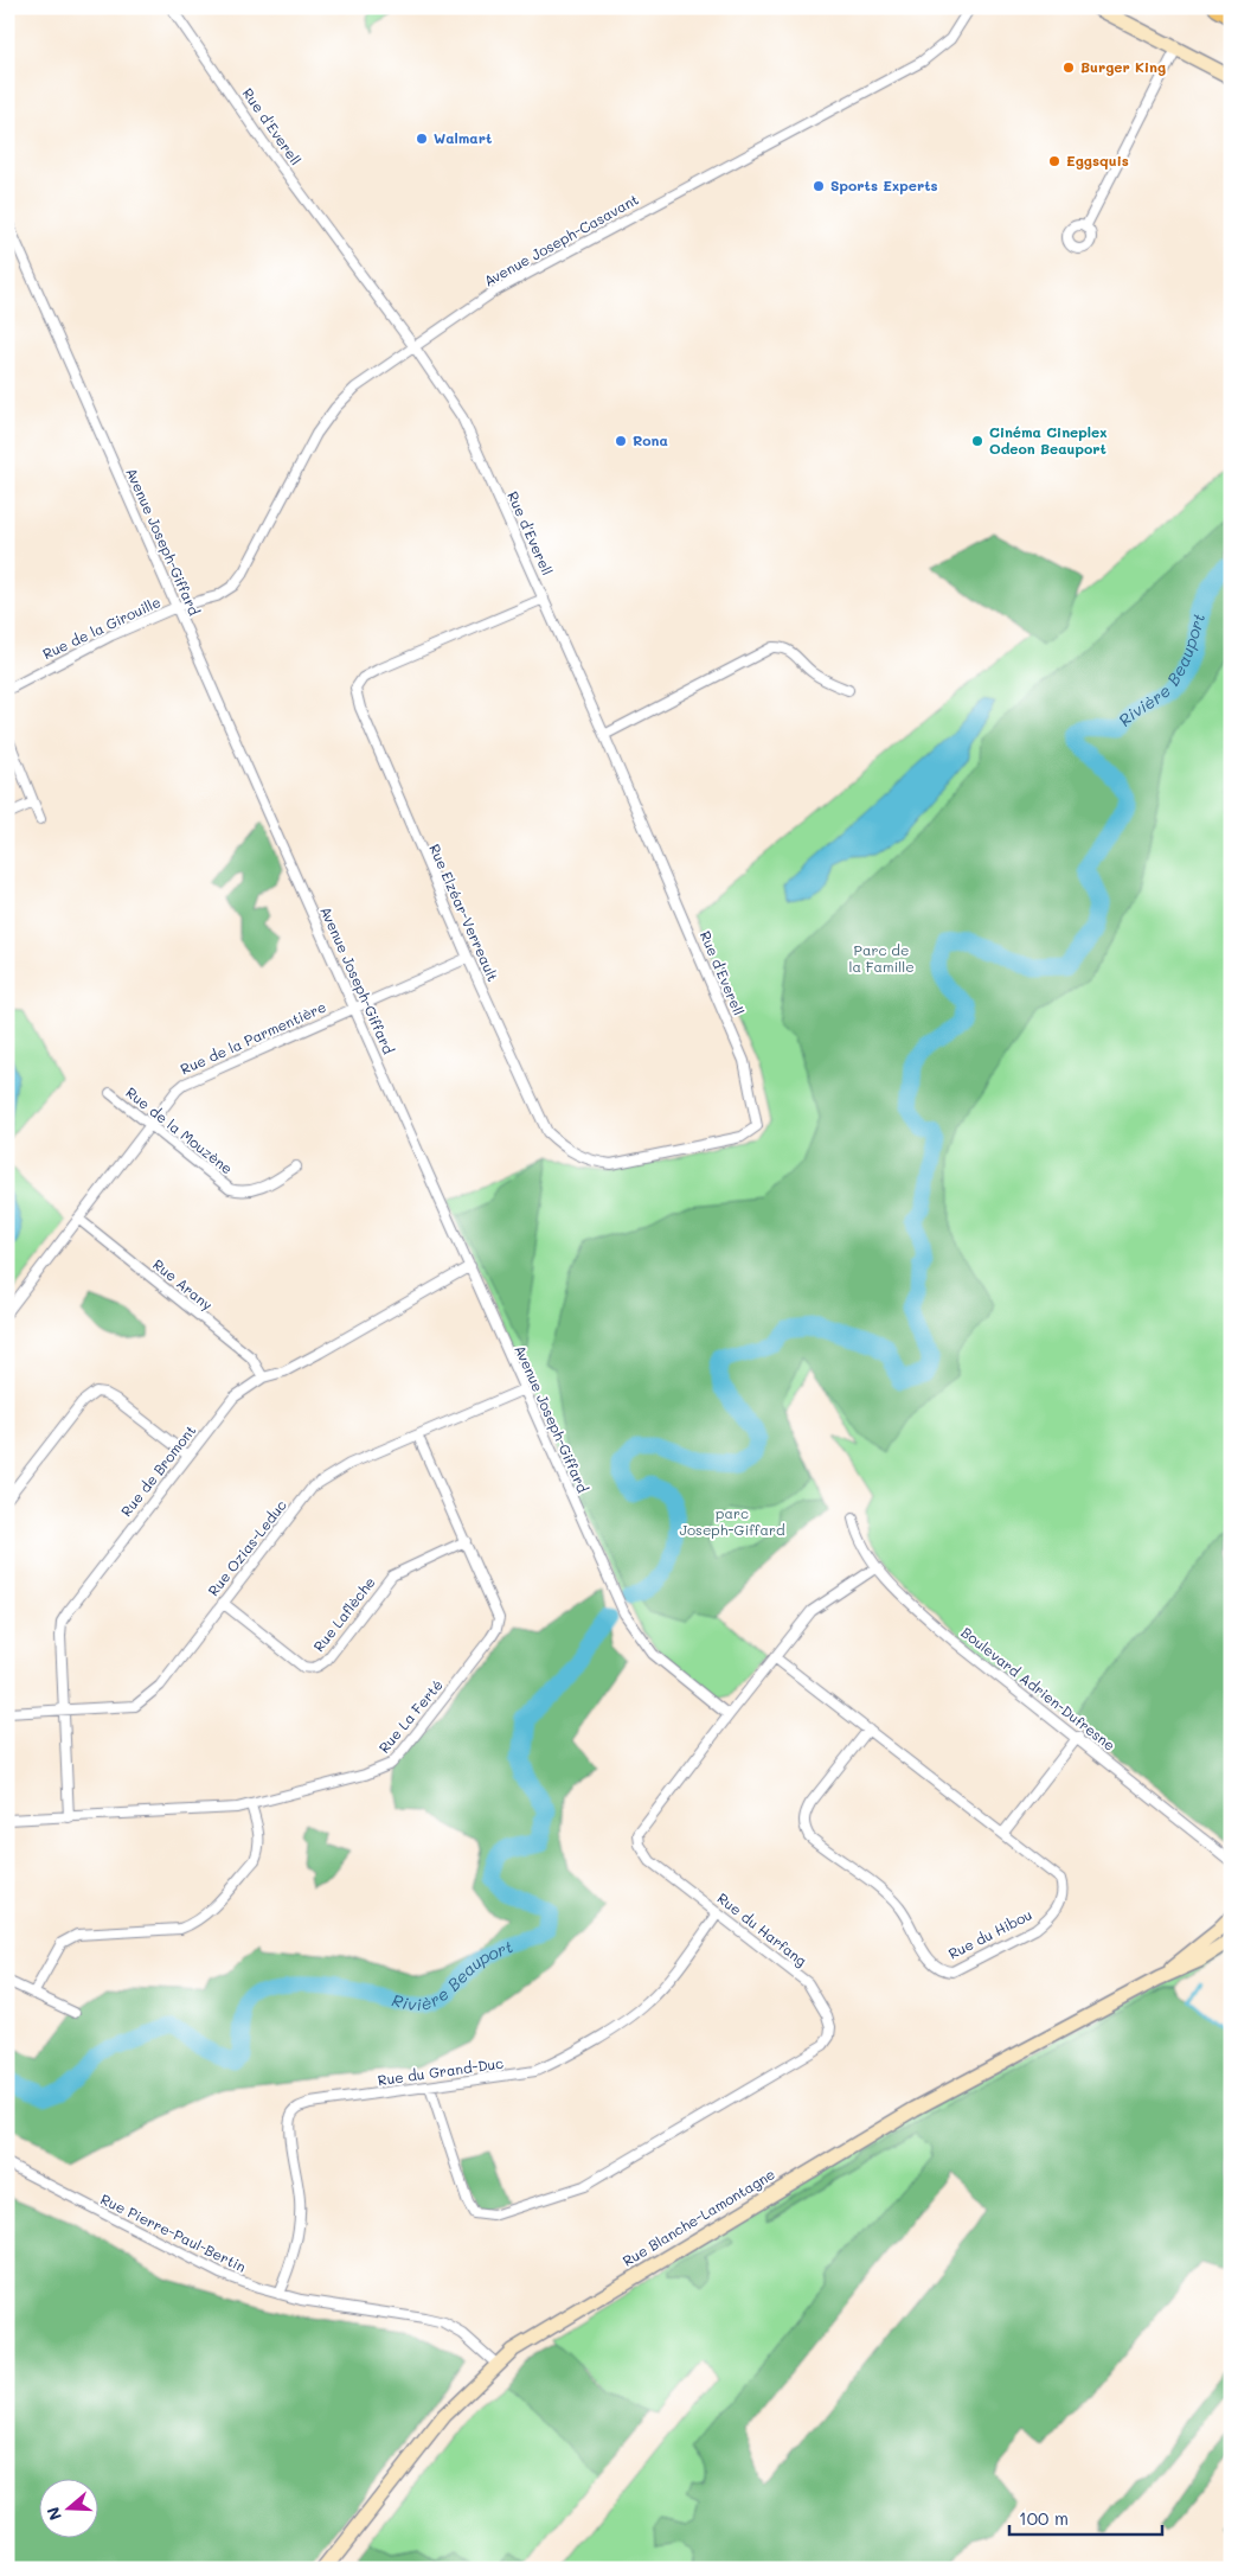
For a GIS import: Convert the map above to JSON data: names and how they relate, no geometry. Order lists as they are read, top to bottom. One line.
{"streets":{"street":["Rue d'Everell","Avenue Joseph-Casavant","Avenue Joseph-Giffard","Rue de la Girouille","Rue Elzéar-Verreault","Rue de la Parmentière","Rue de la Mouzène","Rue Arany","Rue de Bromont","Rue Ozias-Leduc","Rue Laflèche","Boulevard Adrien-Dufresne","Rue La Ferté","Rue du Harfang","Rue du Hibou","Rue du Grand-Duc","Rue Blanche-Lamontagne","Rue Pierre-Paul-Bertin"]},"crossings":[["Rue d'Everell","Avenue Joseph-Casavant"],["Rue d'Everell","Rue Elzéar-Verreault"],["Avenue Joseph-Casavant","Avenue Joseph-Giffard"],["Avenue Joseph-Casavant","Rue de la Girouille"],["Avenue Joseph-Giffard","Rue de la Girouille"],["Avenue Joseph-Giffard","Rue de la Parmentière"],["Avenue Joseph-Giffard","Rue de Bromont"],["Avenue Joseph-Giffard","Rue Ozias-Leduc"],["Avenue Joseph-Giffard","Rue du Harfang"],["Rue Elzéar-Verreault","Rue de la Parmentière"],["Rue de la Parmentière","Rue de la Mouzène"],["Rue de la Parmentière","Rue Arany"],["Rue Arany","Rue de Bromont"],["Rue de Bromont","Rue Ozias-Leduc"],["Rue de Bromont","Rue La Ferté"],["Rue Ozias-Leduc","Rue Laflèche"],["Rue Ozias-Leduc","Rue La Ferté"],["Rue Laflèche","Rue La Ferté"],["Boulevard Adrien-Dufresne","Rue du Harfang"],["Rue du Harfang","Rue du Hibou"],["Rue du Harfang","Rue du Grand-Duc"],["Rue du Grand-Duc","Rue Pierre-Paul-Bertin"],["Rue Blanche-Lamontagne","Rue Pierre-Paul-Bertin"]],"water":["Rivière Beauport"],"parks":["Parc de la Famille","parc Joseph-Giffard"],"places":["Burger King","Walmart","Eggsquis","Sports Experts","Rona","Cinéma Cineplex Odeon Beauport"],"scale_bar":"100 m","north":"left"}
